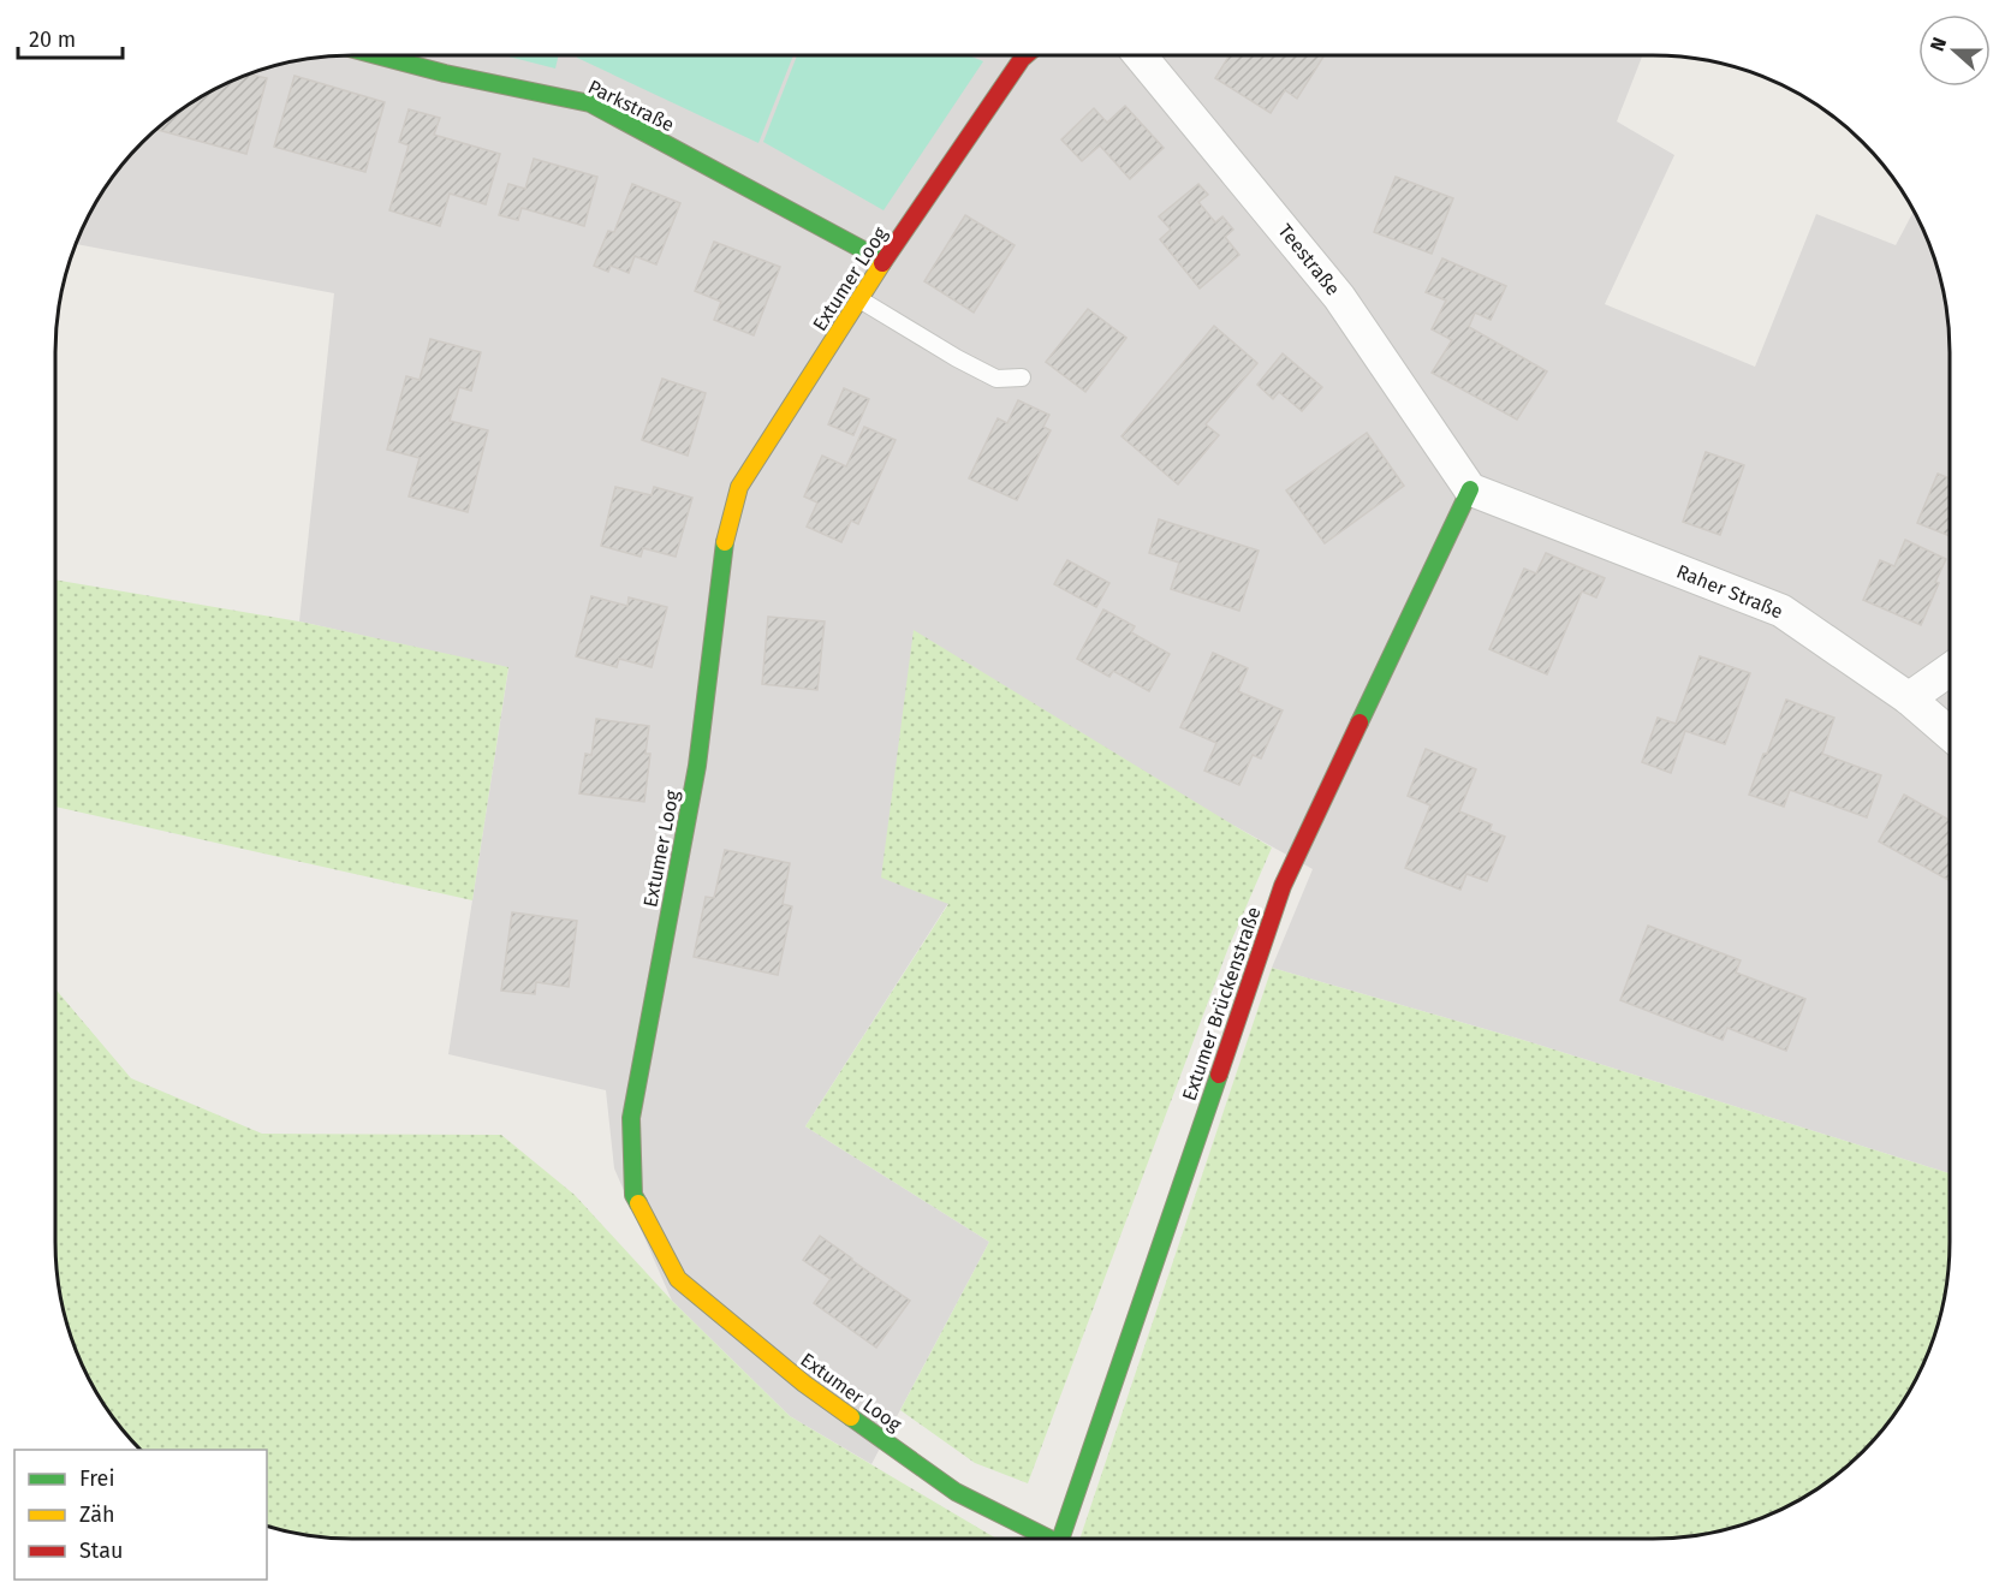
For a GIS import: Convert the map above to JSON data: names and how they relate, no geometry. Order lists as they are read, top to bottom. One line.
{"streets":{"street":["Parkstraße","Teestraße","Extumer Loog","Raher Straße","Extumer Brückenstraße"]},"crossings":[["Parkstraße","Extumer Loog"],["Teestraße","Raher Straße"],["Teestraße","Extumer Brückenstraße"],["Raher Straße","Extumer Brückenstraße"]],"legend":["Frei","Zäh","Stau"],"scale_bar":"20 m","north":"left"}
